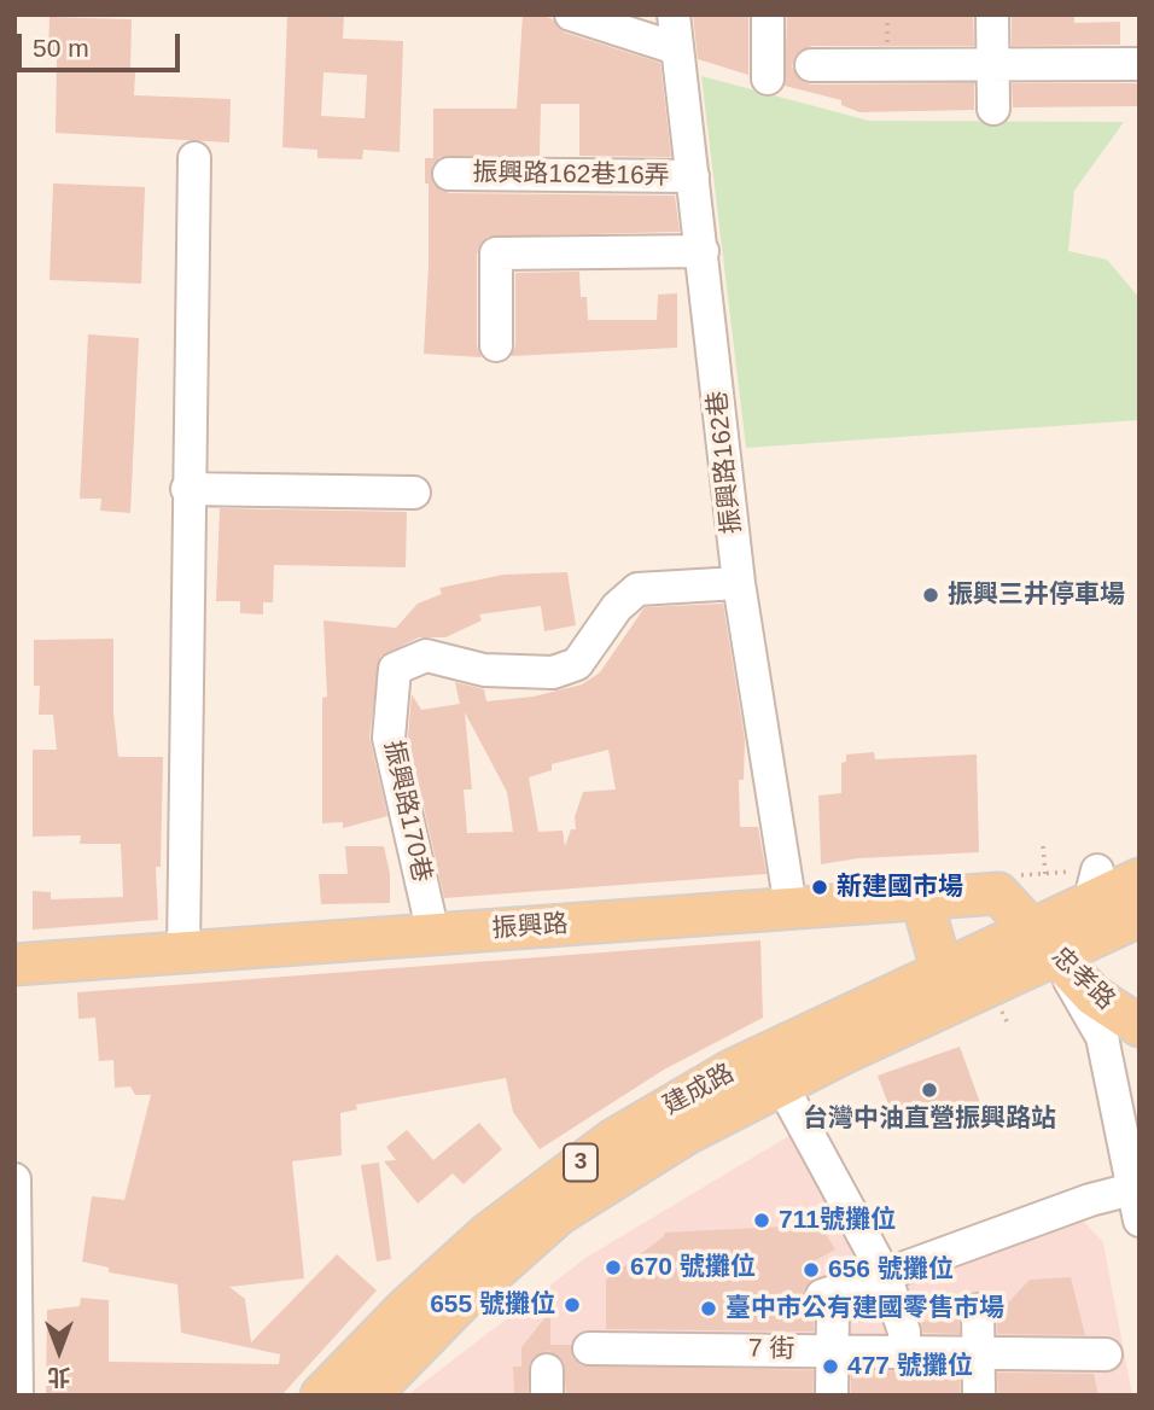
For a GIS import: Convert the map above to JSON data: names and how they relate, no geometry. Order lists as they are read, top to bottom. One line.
{"streets":{"main road":["振興路","忠孝路","建成路","3"],"street":["振興路162巷16弄","振興路162巷","振興路170巷","7 街"]},"crossings":[["振興路162巷16弄","振興路162巷"],["振興路162巷","振興路170巷"],["振興路162巷","振興路"],["振興路170巷","振興路"],["振興路","忠孝路"],["振興路","建成路"],["忠孝路","建成路"]],"places":["振興三井停車場","新建國市場","台灣中油直營振興路站","711號攤位","670 號攤位","656 號攤位","655 號攤位","臺中市公有建國零售市場","477 號攤位"],"scale_bar":"50 m","north":"bottom"}
